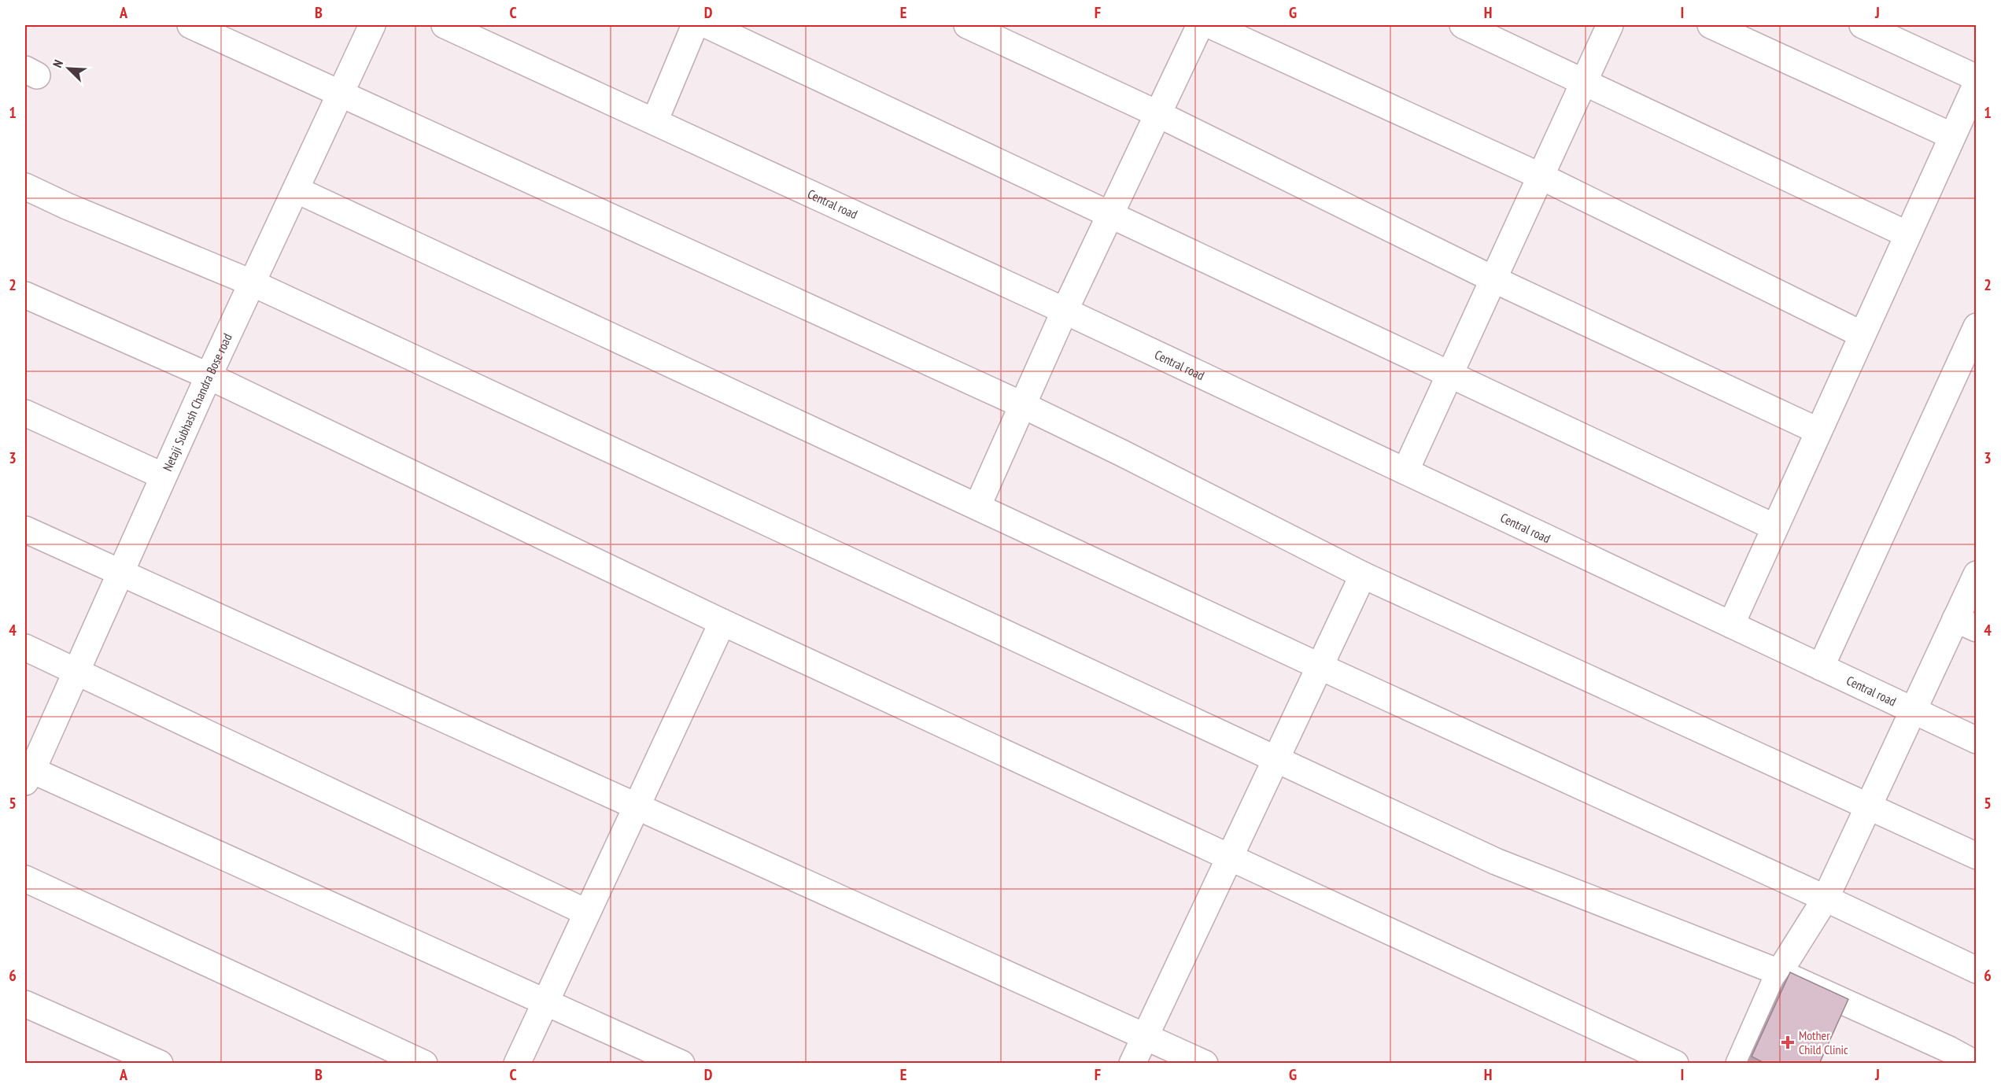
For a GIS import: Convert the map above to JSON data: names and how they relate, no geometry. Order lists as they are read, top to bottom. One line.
{"streets":{"street":["Central road","Netaji Subhash Chandra Bose road"]},"places":{"health":["Mother Child Clinic"]},"north":"top left","grid":{"columns":["A","B","C","D","E","F","G","H","I","J"],"rows":["1","2","3","4","5","6"]}}
